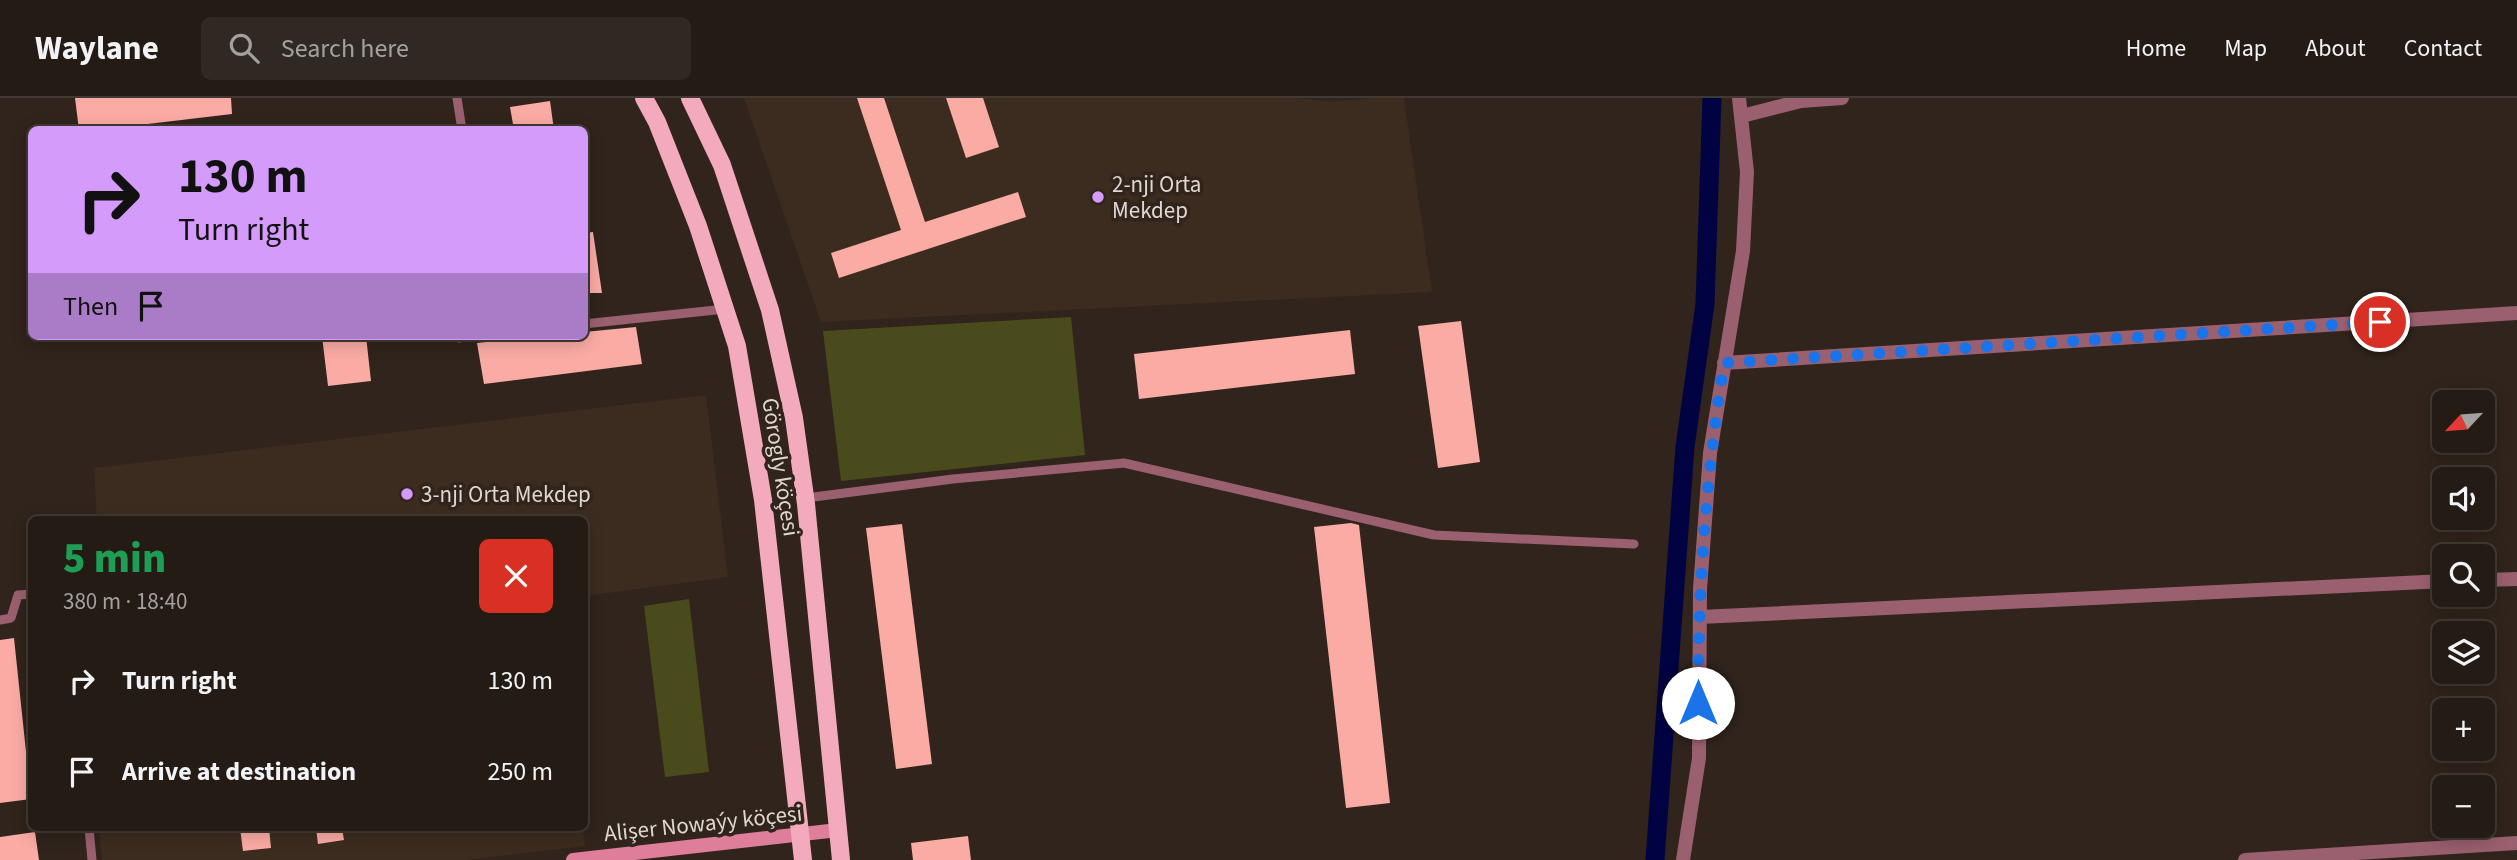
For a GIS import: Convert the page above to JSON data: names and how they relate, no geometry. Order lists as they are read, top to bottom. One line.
{"streets":{"main road":["Görogly köçesi"],"street":["Alişer Nowaýy köçesi"]},"crossings":[["Görogly köçesi","Alişer Nowaýy köçesi"]],"places":["2-nji Orta Mekdep","3-nji Orta Mekdep"],"north":"bottom left","page":{"header":"Waylane","search":"Search here","nav":["Home","Map","About","Contact"],"turn":["130 m","Turn right"],"then":"Then","map_buttons":["+","−"],"heading":["5 min","380 m · 18:40"],"list":[{"name":"Turn right","value":"130 m"},{"name":"Arrive at destination","value":"250 m"}]}}
